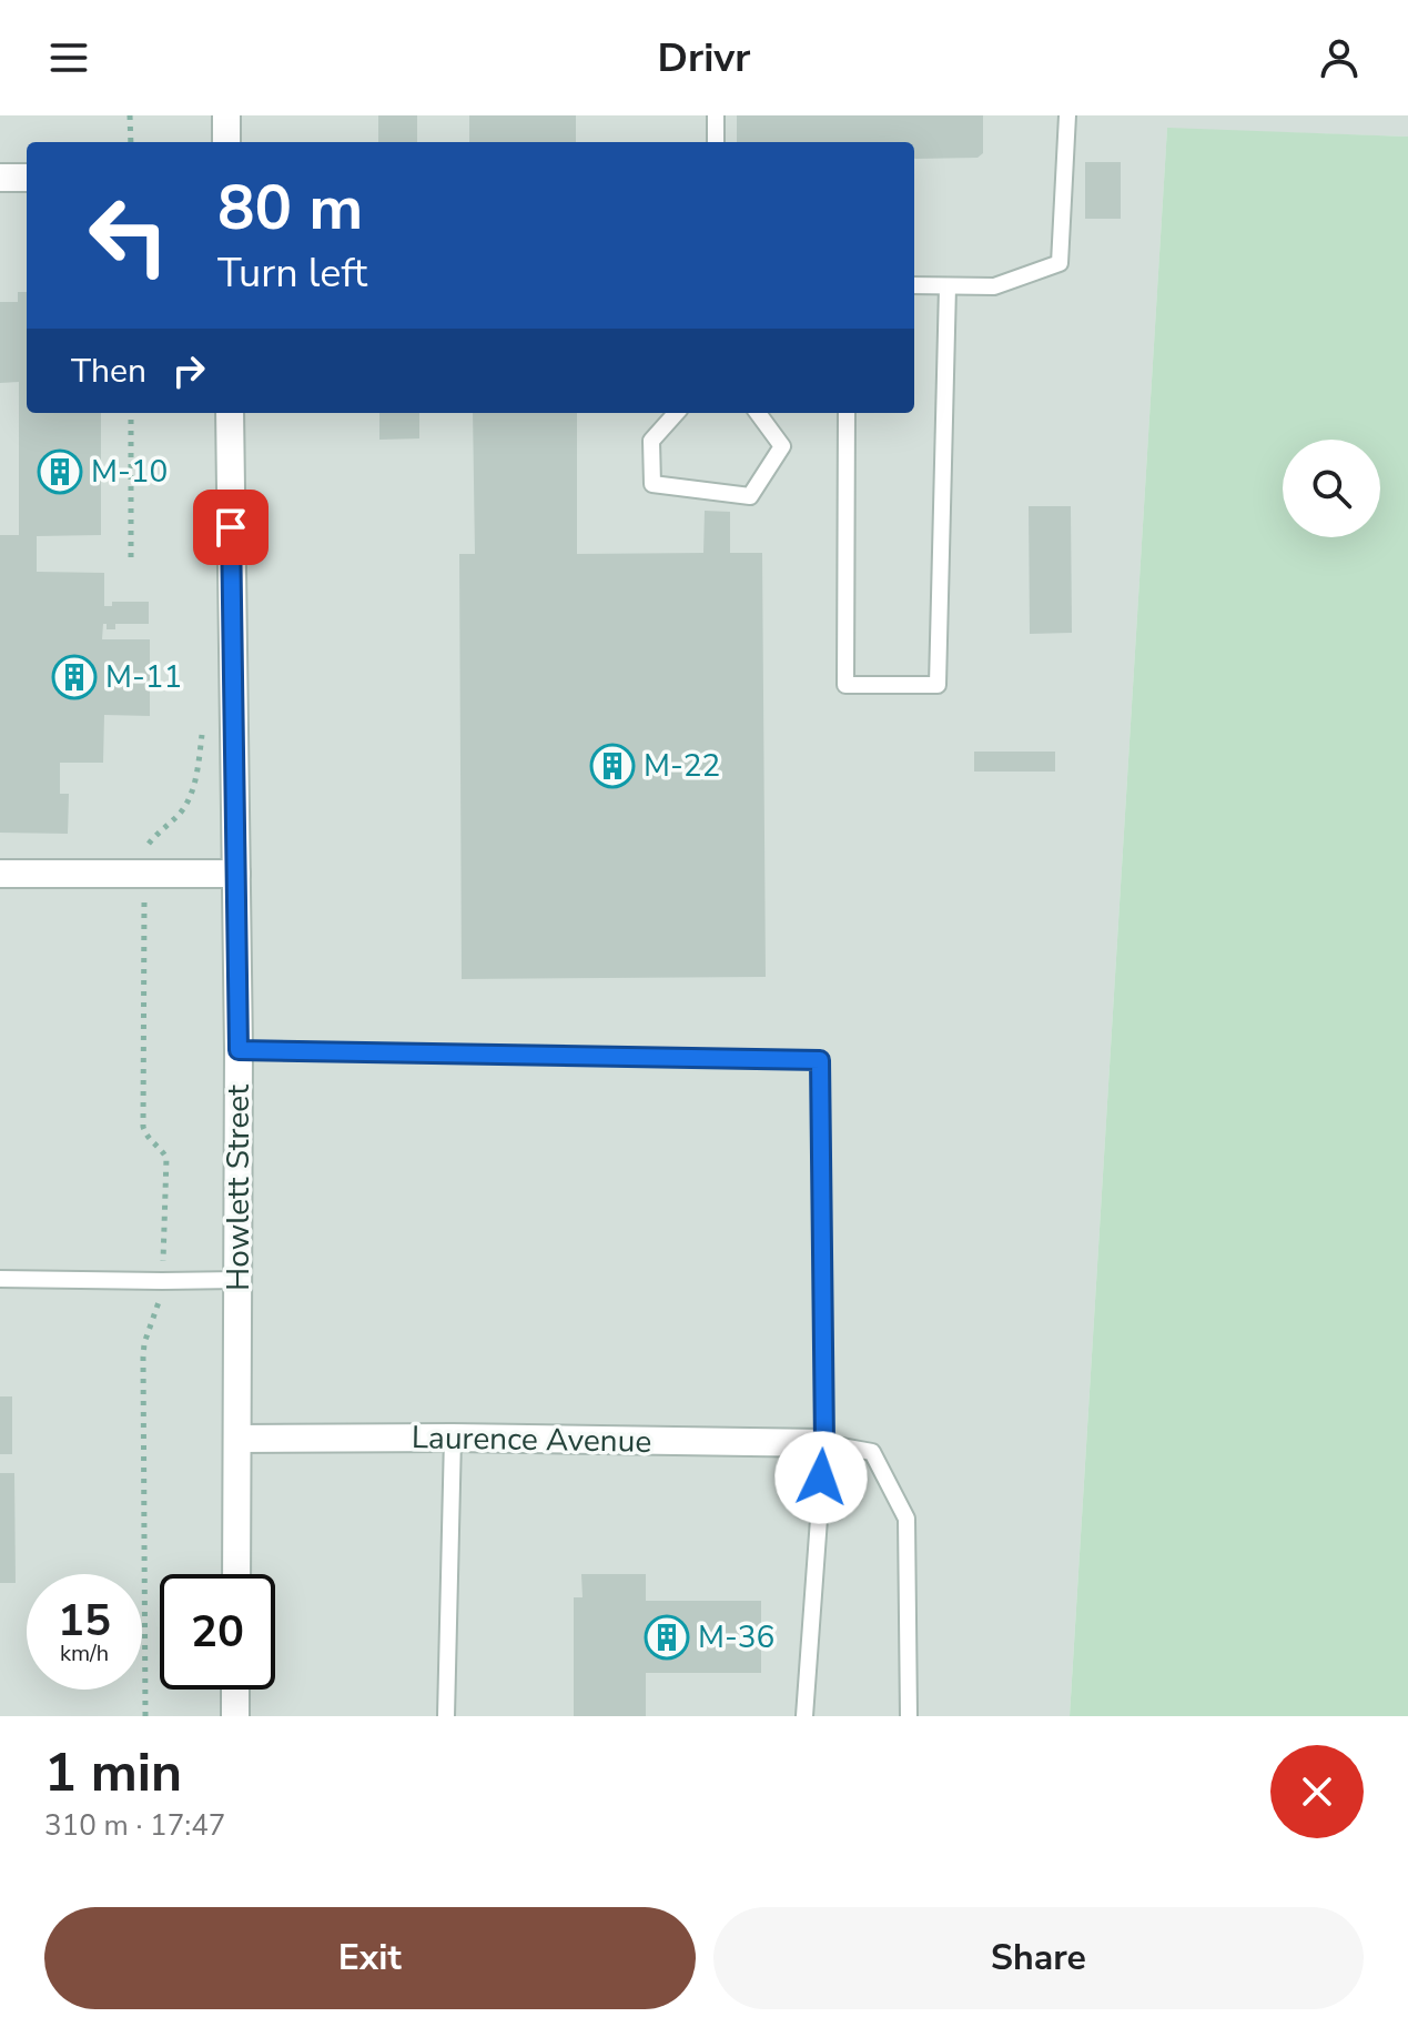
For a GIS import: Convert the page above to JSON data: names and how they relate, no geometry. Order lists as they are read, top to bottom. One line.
{"streets":{"street":["Howlett Street","Laurence Avenue"]},"crossings":[["Howlett Street","Laurence Avenue"]],"places":{"building":["M-10","M-11","M-22","M-36"]},"page":{"header":"Drivr","turn":["80 m","Turn left"],"then":"Then","speed":"15 km/h","limit":"20","heading":["1 min","310 m · 17:47"],"buttons":["Exit","Share"]}}
